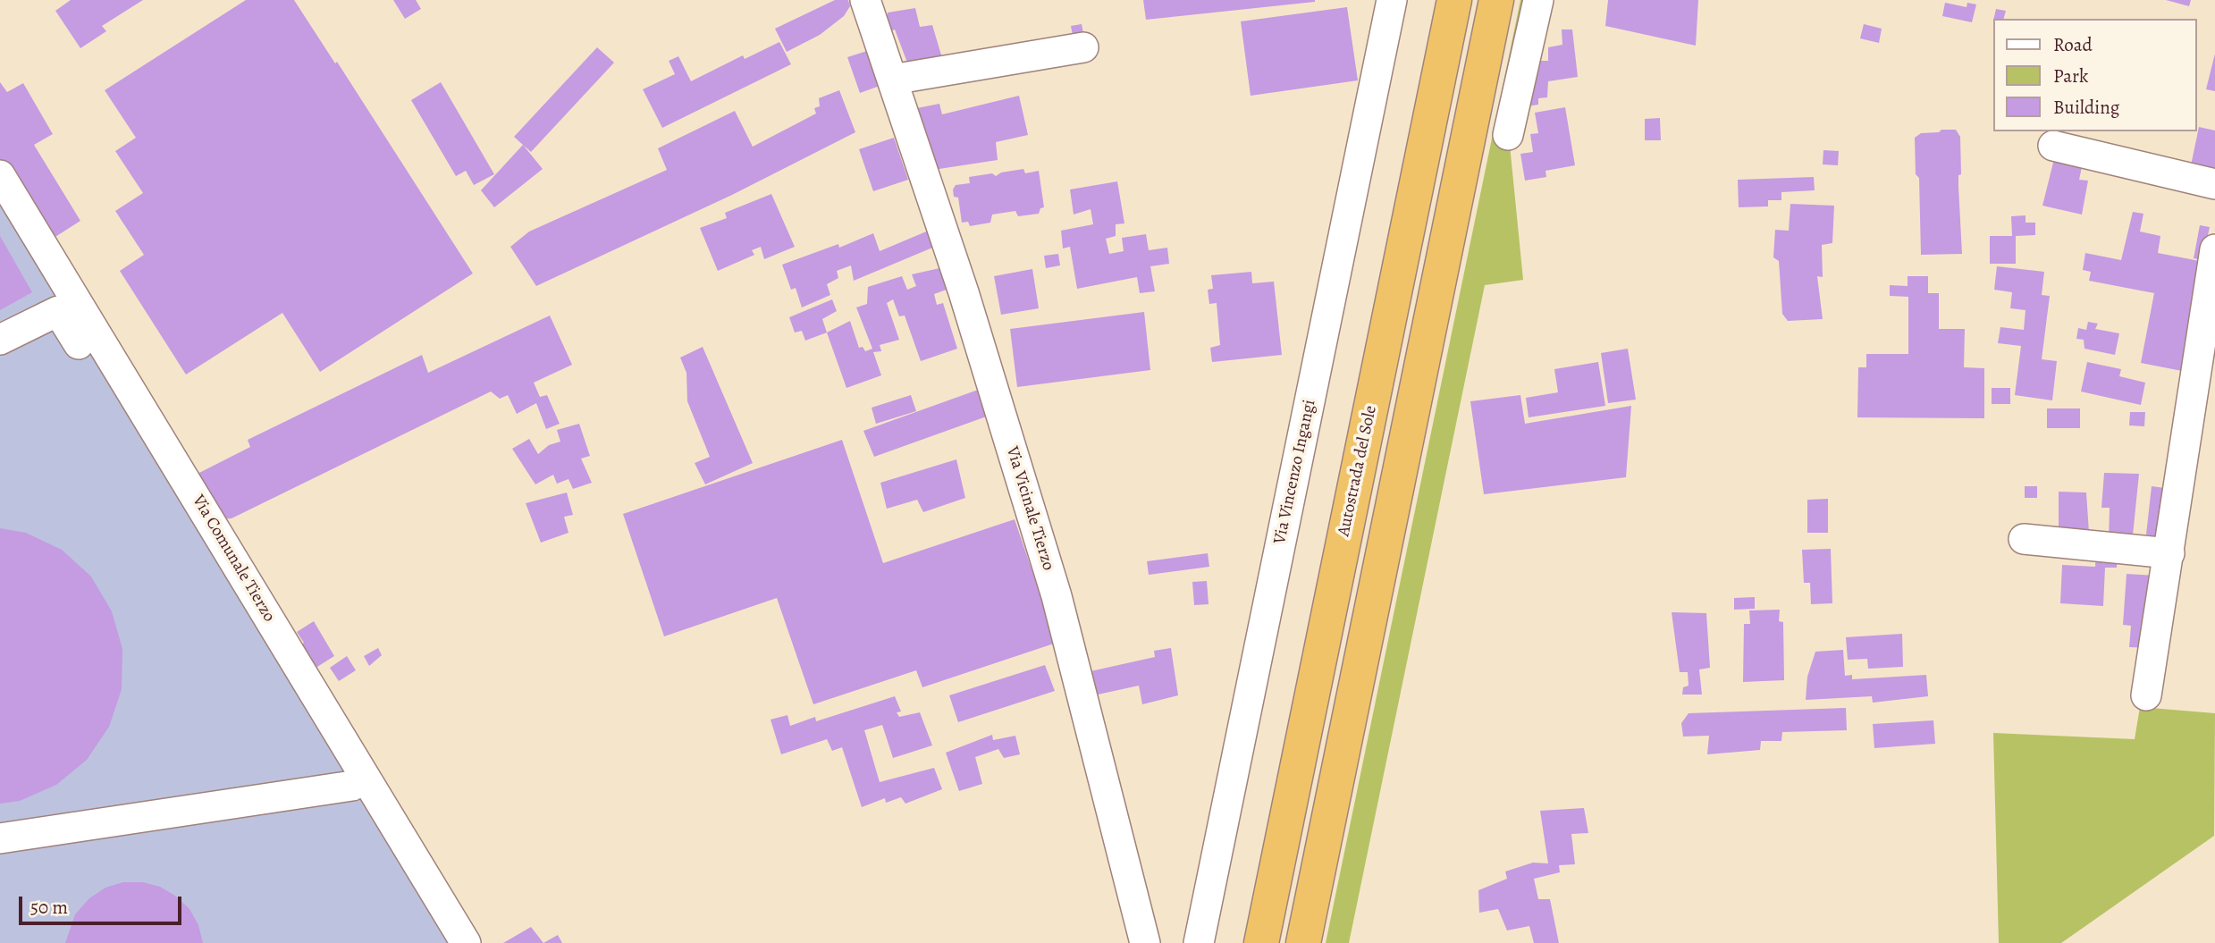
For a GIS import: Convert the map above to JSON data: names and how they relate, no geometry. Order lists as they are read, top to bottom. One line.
{"streets":{"highway":["Autostrada del Sole"],"street":["Via Vincenzo Ingangi","Via Vicinale Tierzo","Via Comunale Tierzo"]},"legend":["Road","Park","Building"],"scale_bar":"50 m"}
